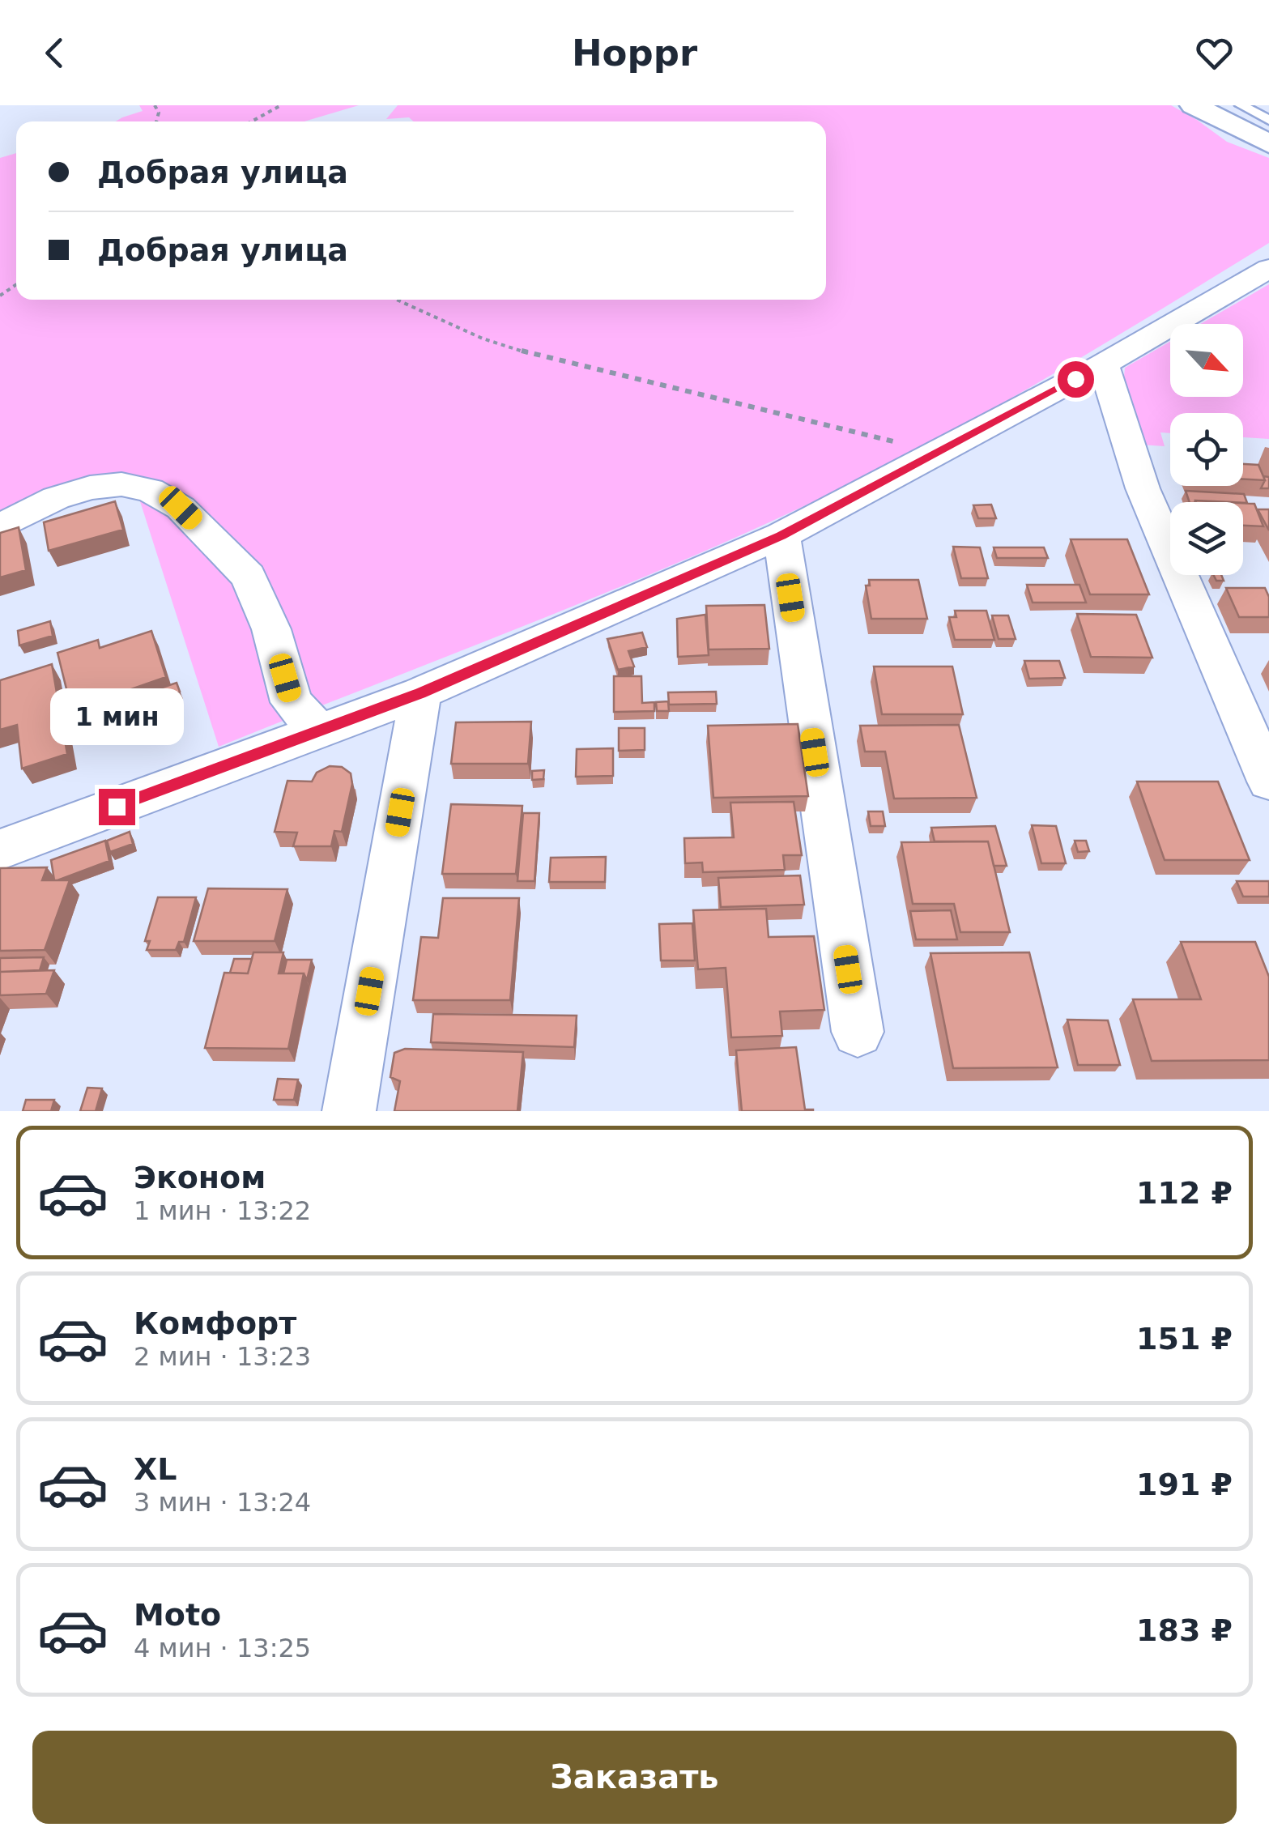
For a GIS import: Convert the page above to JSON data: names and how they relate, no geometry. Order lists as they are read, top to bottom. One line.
{"north":"bottom right","page":{"header":"Hoppr","banner":["Добрая улица","Добрая улица"],"bubble":"1 мин","list":[{"name":"Эконом","note":"1 мин · 13:22","value":"112 ₽"},{"name":"Комфорт","note":"2 мин · 13:23","value":"151 ₽"},{"name":"XL","note":"3 мин · 13:24","value":"191 ₽"},{"name":"Moto","note":"4 мин · 13:25","value":"183 ₽"}],"buttons":"Заказать"}}
